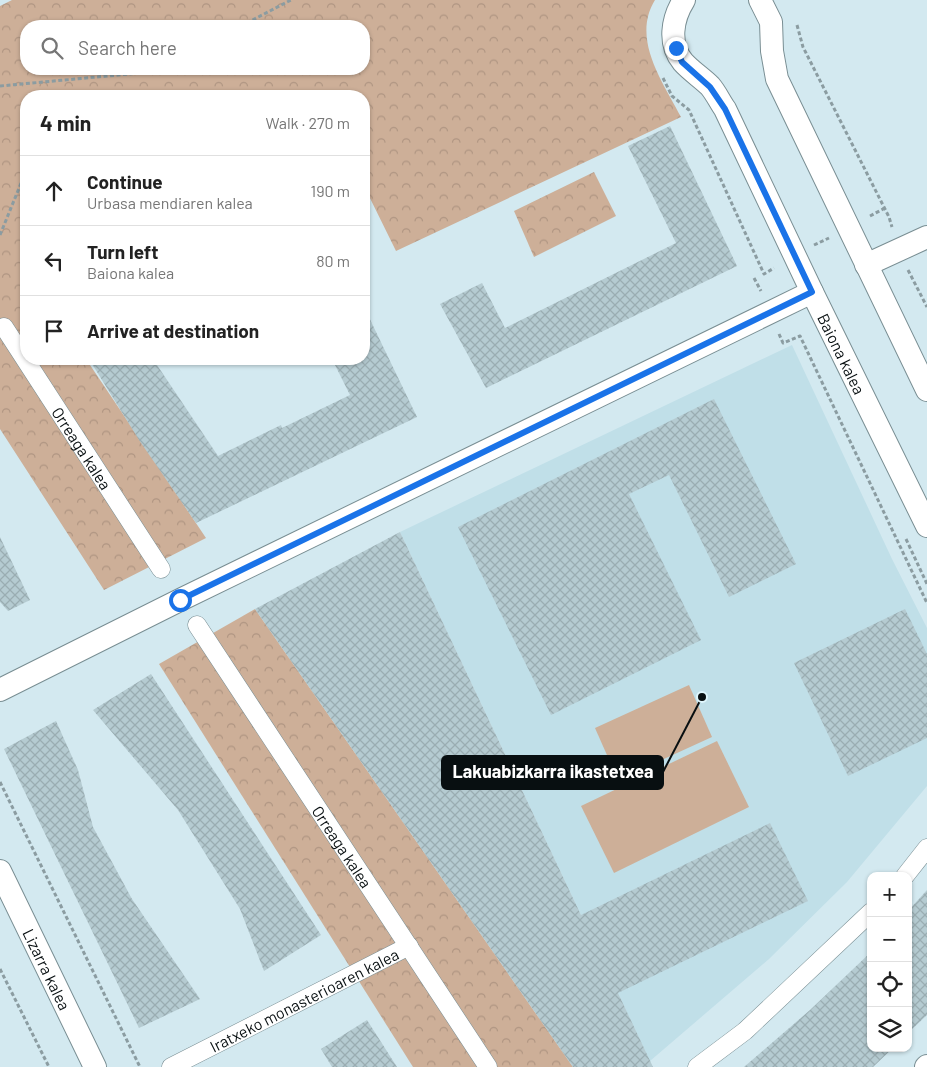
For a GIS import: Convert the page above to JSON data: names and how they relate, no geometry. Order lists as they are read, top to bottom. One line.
{"streets":{"street":["Baiona kalea","Orreaga kalea","Lizarra kalea","Iratxeko monasterioaren kalea"]},"crossings":[["Orreaga kalea","Iratxeko monasterioaren kalea"]],"places":["Lakuabizkarra ikastetxea"],"page":{"search":"Search here","heading":["4 min","Walk · 270 m"],"list":[["Continue","Urbasa mendiaren kalea","190 m"],["Turn left","Baiona kalea","80 m"],"Arrive at destination"],"map_buttons":["+","−"]}}
